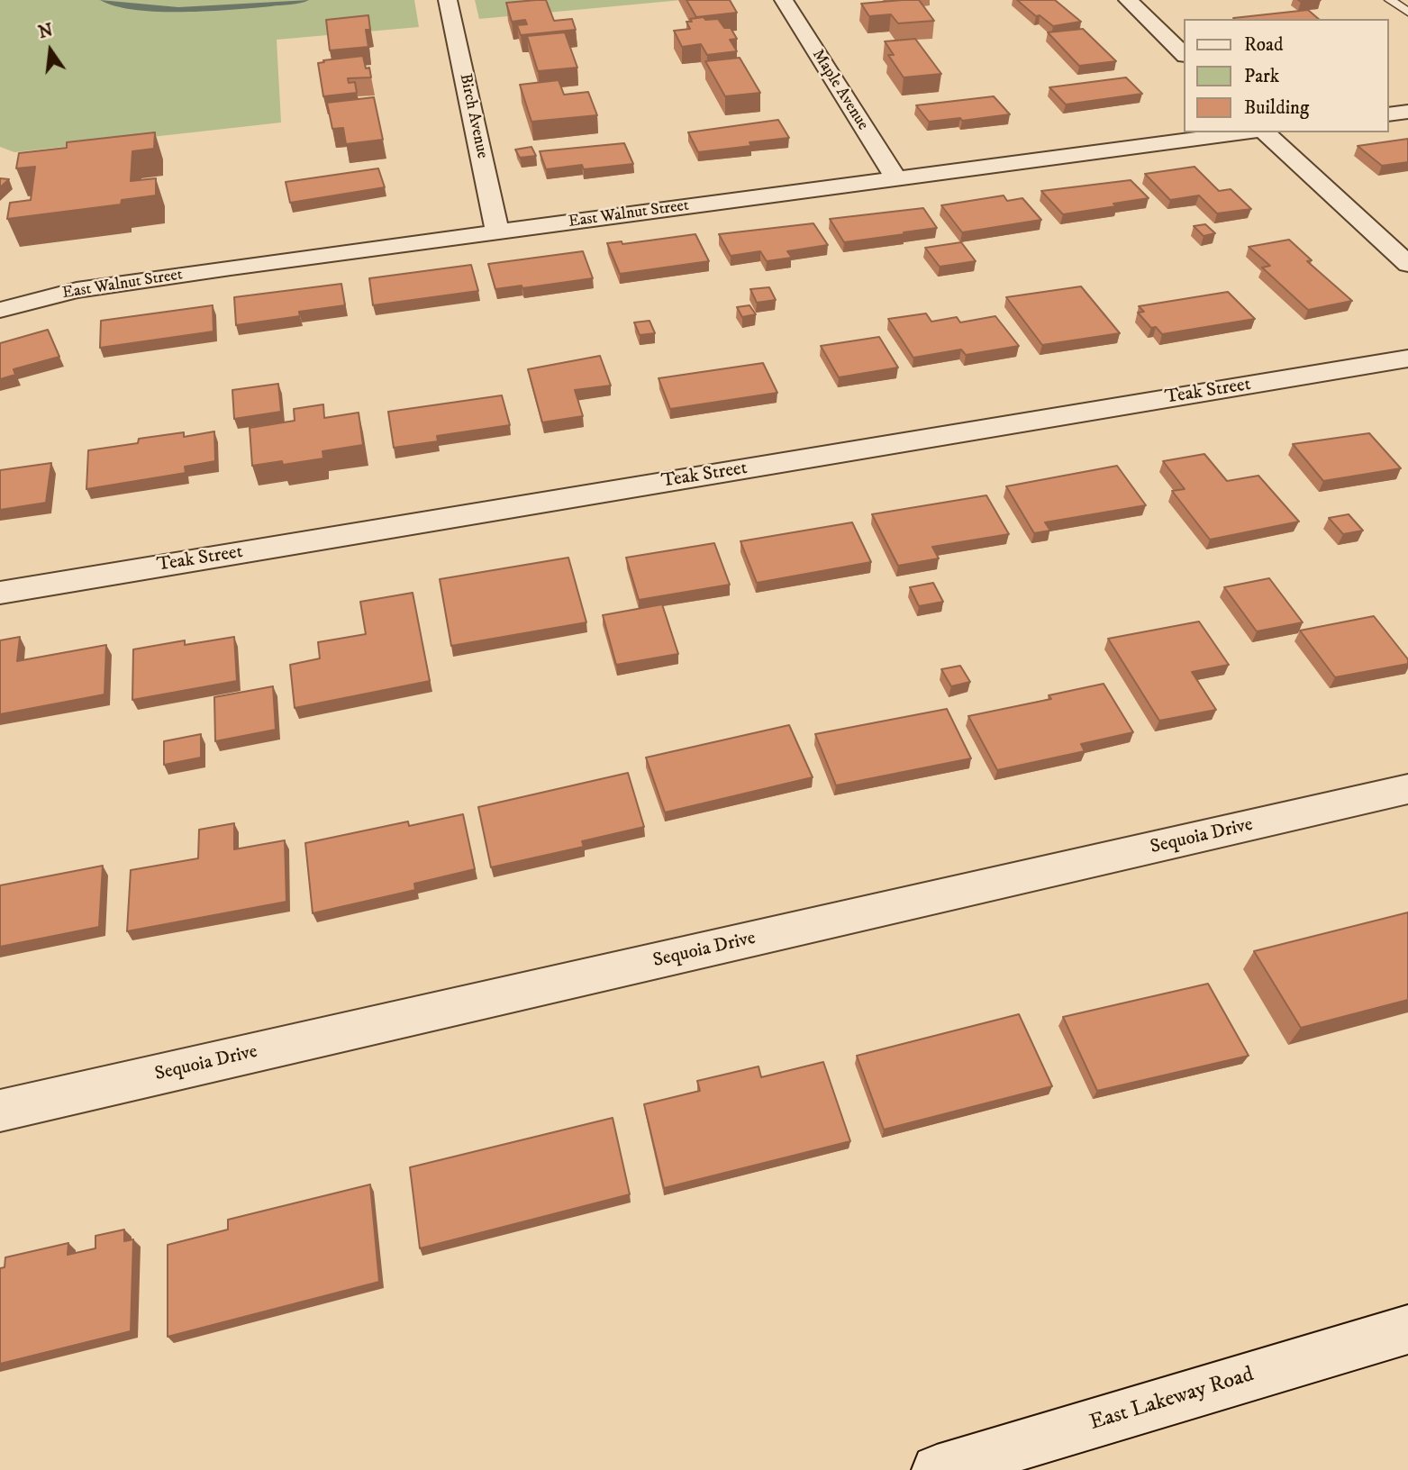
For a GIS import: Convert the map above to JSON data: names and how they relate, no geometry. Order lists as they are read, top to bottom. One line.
{"streets":{"street":["Maple Avenue","Birch Avenue","East Walnut Street","Teak Street","Sequoia Drive","East Lakeway Road"]},"crossings":[["Maple Avenue","East Walnut Street"],["Birch Avenue","East Walnut Street"]],"legend":["Road","Park","Building"],"north":"top"}
